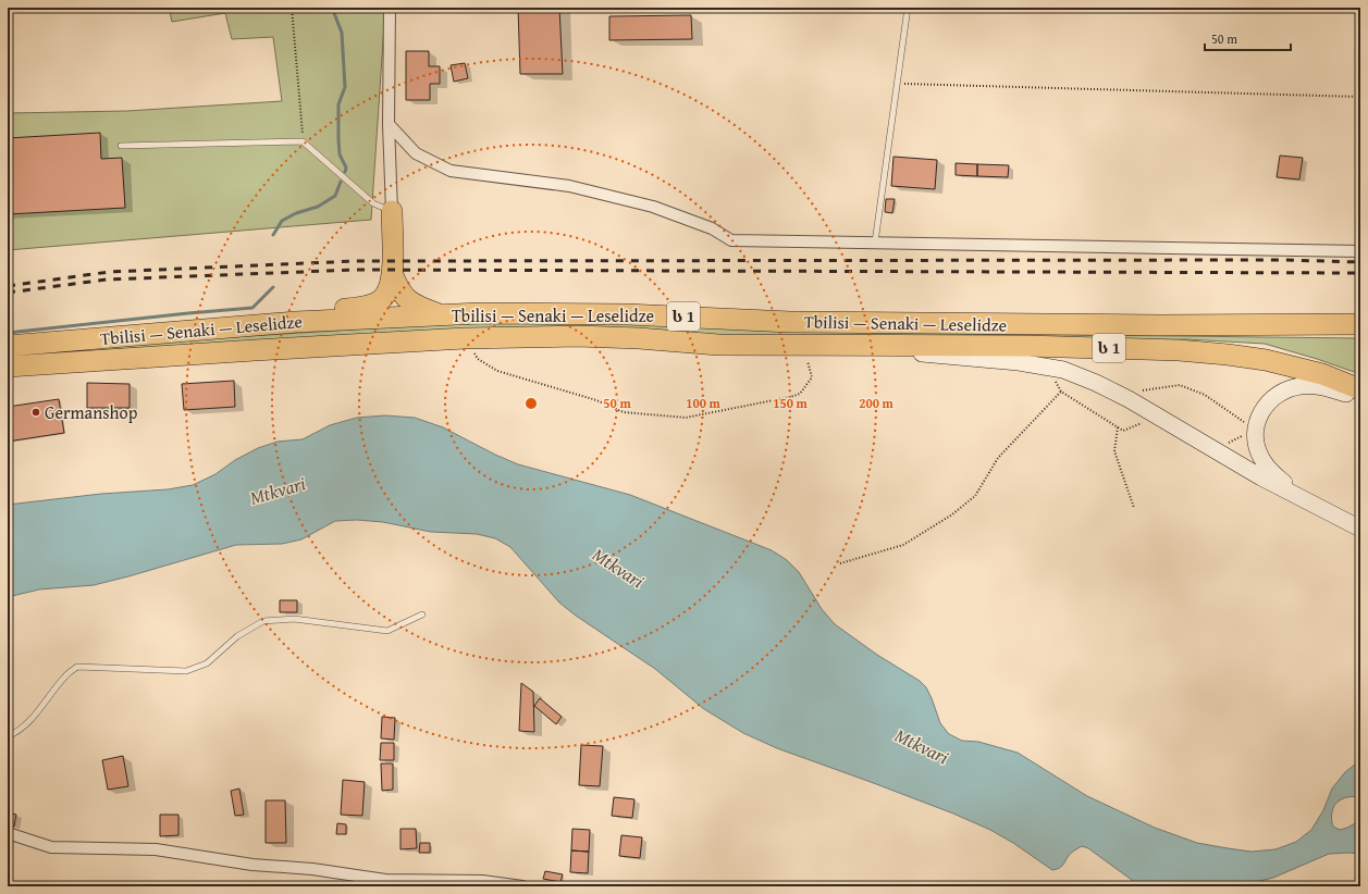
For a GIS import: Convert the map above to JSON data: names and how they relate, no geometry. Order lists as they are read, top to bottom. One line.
{"streets":{"highway":["Tbilisi — Senaki — Leselidze","ს 1"]},"crossings":[["Tbilisi — Senaki — Leselidze","ს 1"]],"water":["Mtkvari"],"places":["Germanshop"],"scale_bar":"50 m","rings":["50 m","100 m","150 m","200 m"]}
